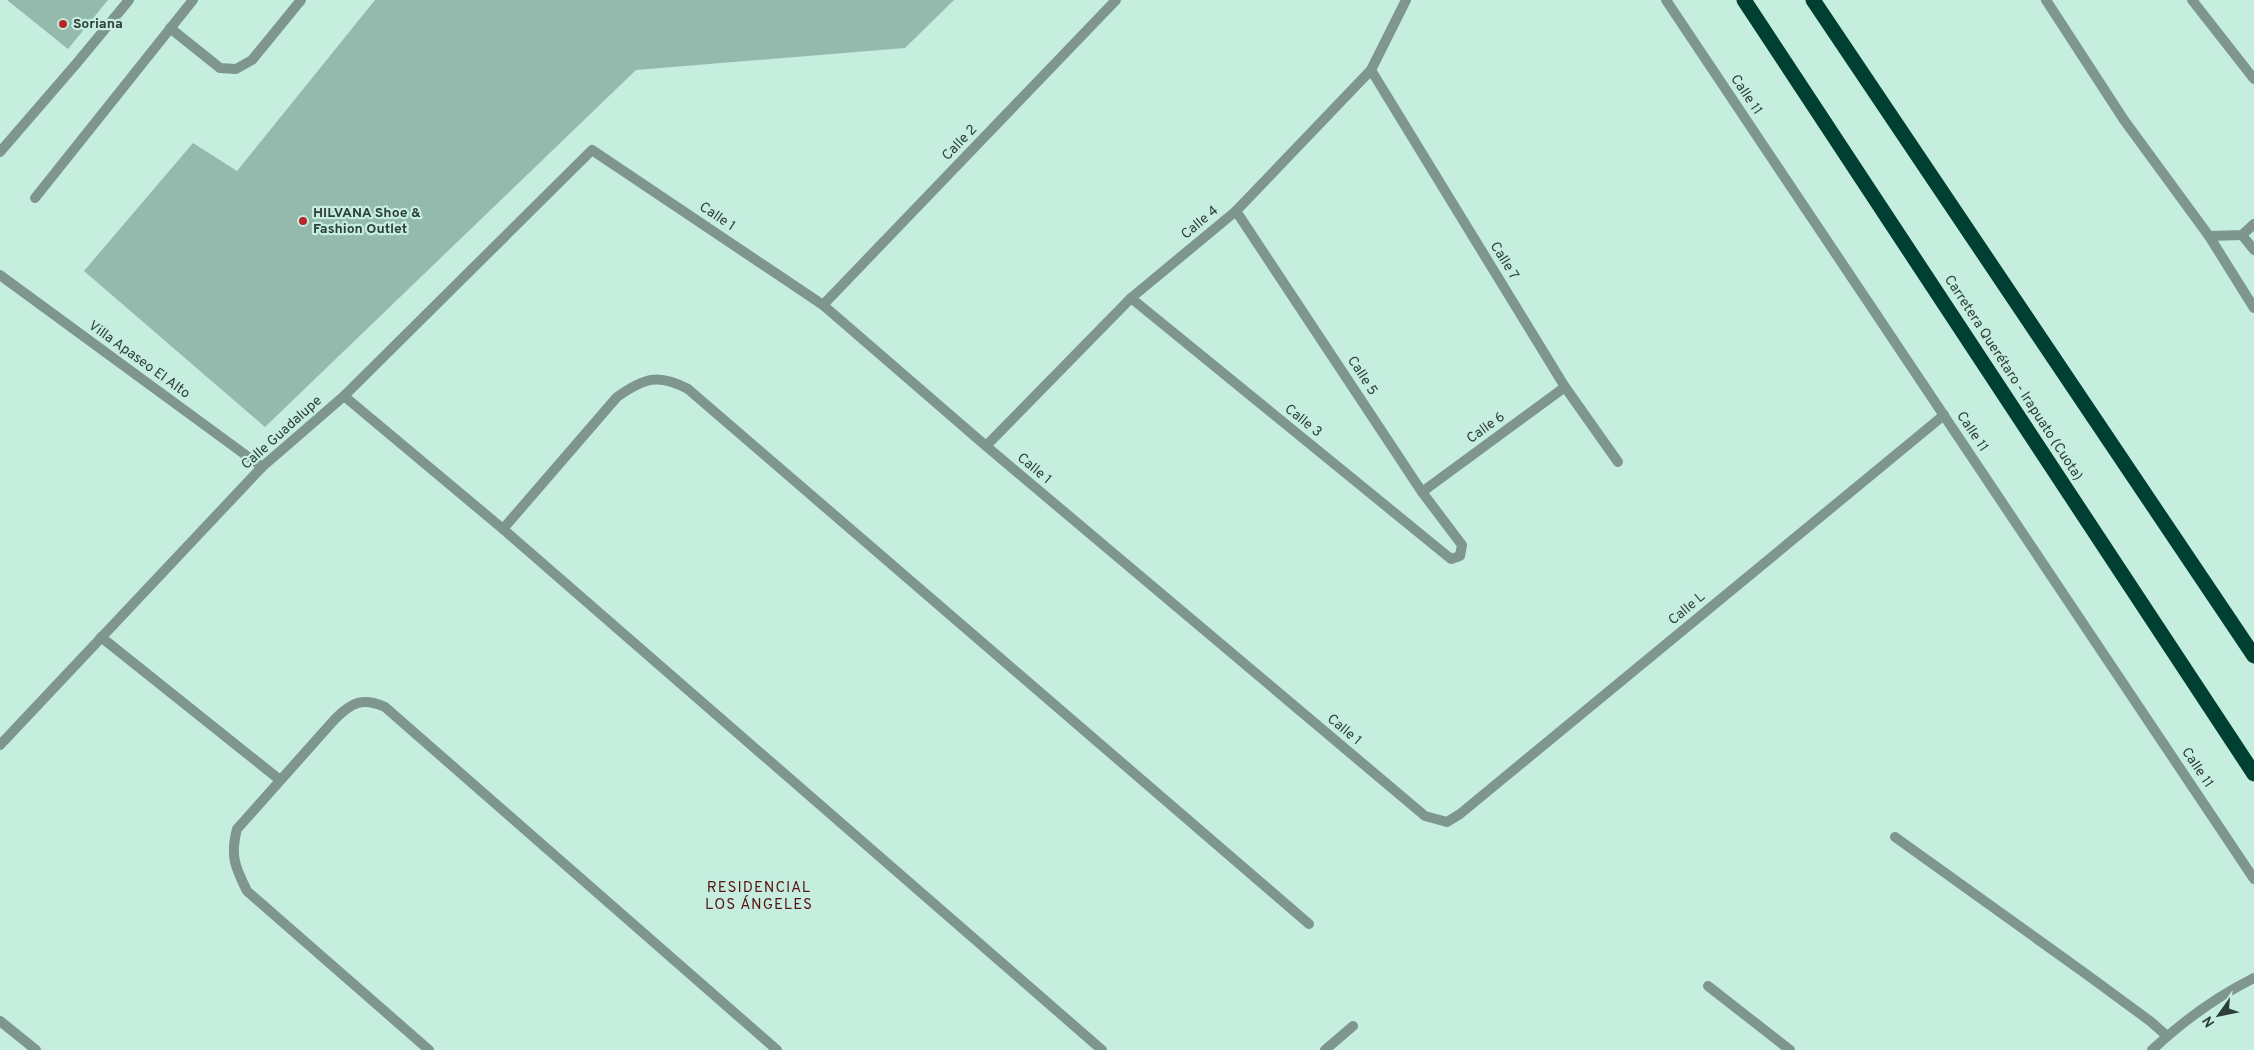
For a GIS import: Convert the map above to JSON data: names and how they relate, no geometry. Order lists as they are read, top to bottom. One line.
{"streets":{"highway":["Carretera Querétaro - Irapuato (Cuota)"],"street":["Calle 11","Calle 2","Calle 1","Calle 4","Calle 7","Villa Apaseo El Alto","Calle 5","Calle 3","Calle 6","Calle Guadalupe","Calle L"]},"crossings":[["Calle 11","Calle L"],["Calle 2","Calle 1"],["Calle 1","Calle 4"],["Calle 1","Calle Guadalupe"],["Calle 1","Calle L"],["Calle 4","Calle 7"],["Calle 4","Calle 5"],["Calle 4","Calle 3"],["Calle 7","Calle 6"],["Villa Apaseo El Alto","Calle Guadalupe"],["Calle 5","Calle 3"],["Calle 5","Calle 6"]],"districts":["RESIDENCIAL LOS ÁNGELES"],"places":["Soriana","HILVANA Shoe & Fashion Outlet"],"north":"bottom left"}
